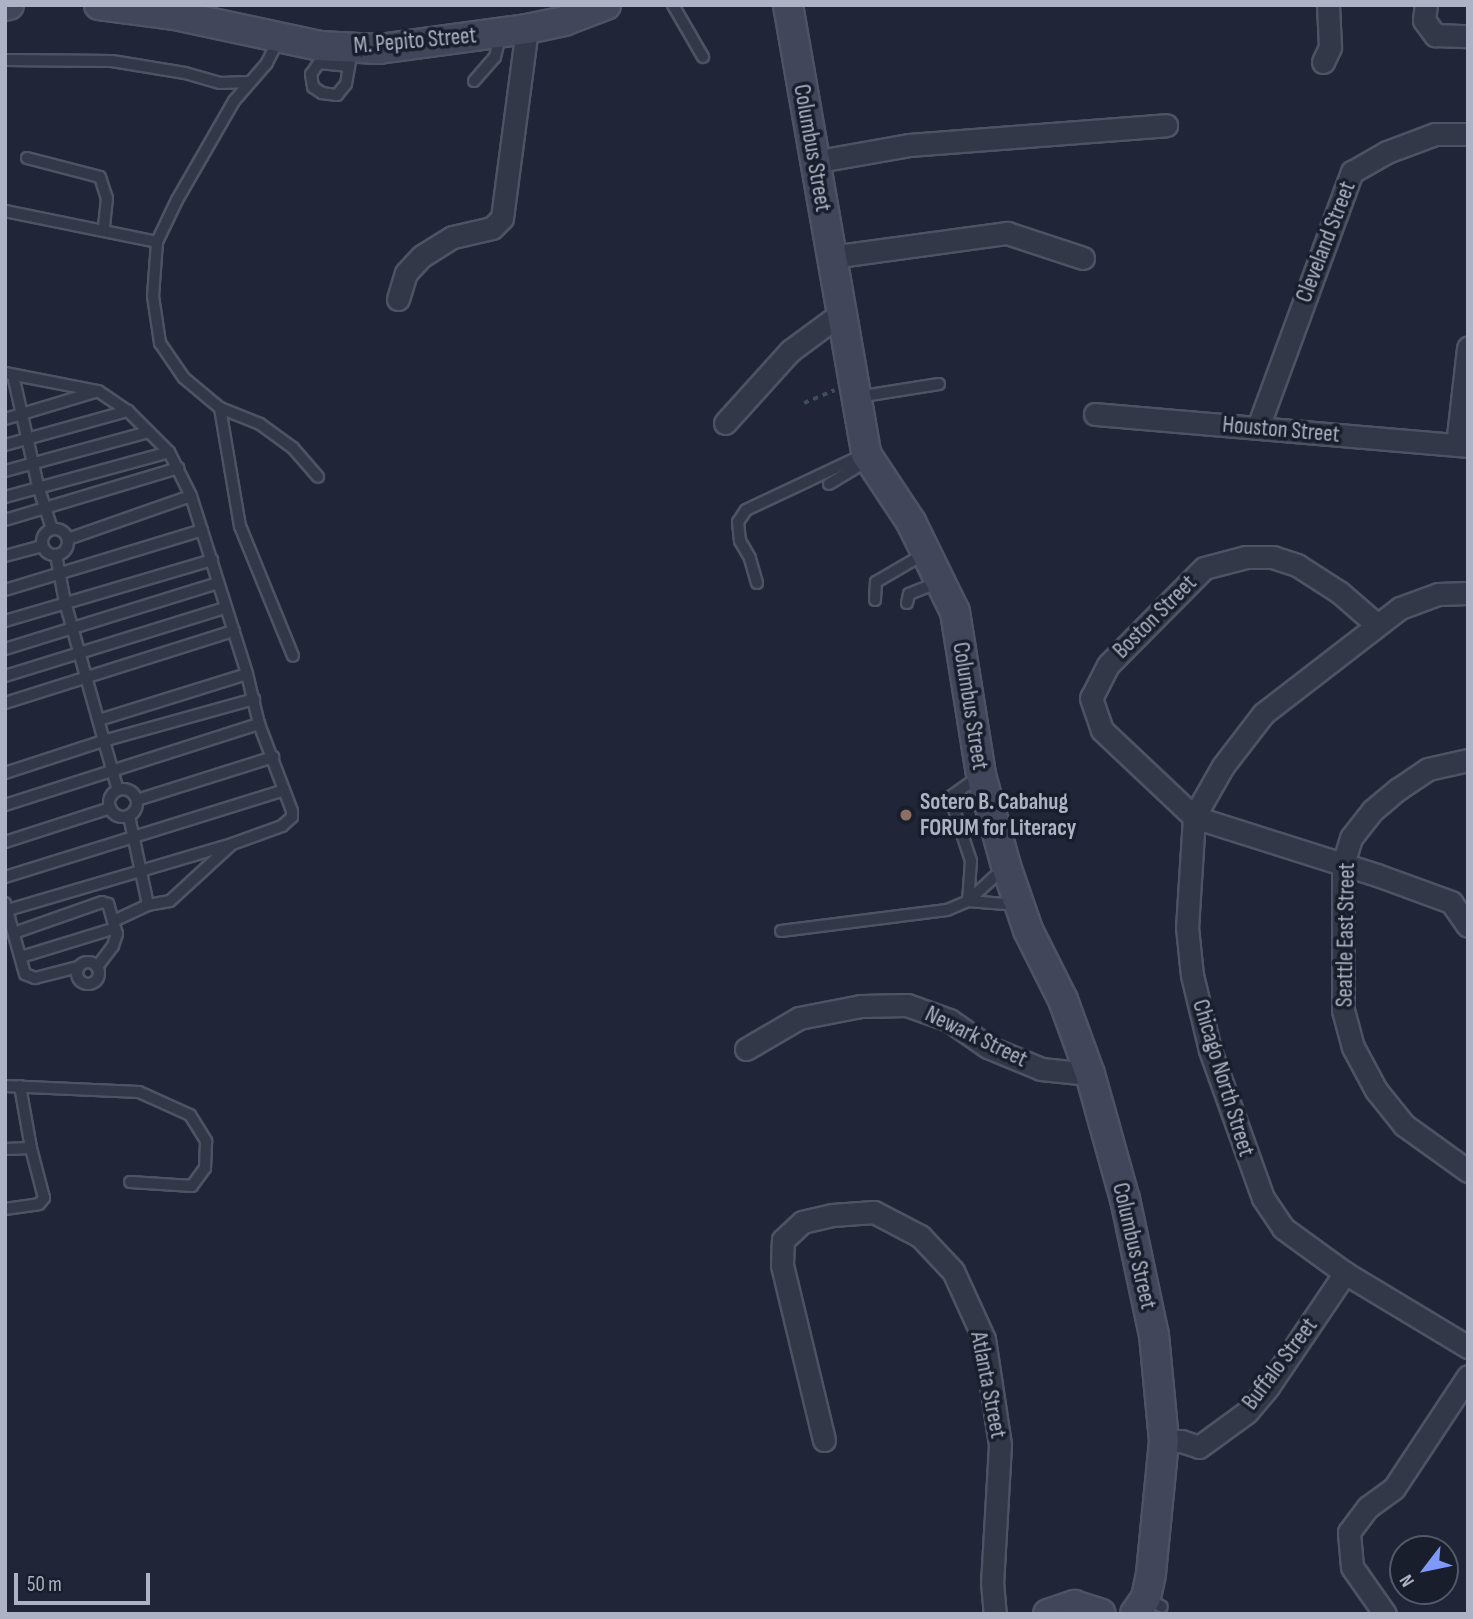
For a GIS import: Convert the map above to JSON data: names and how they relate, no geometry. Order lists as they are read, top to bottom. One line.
{"streets":{"street":["M. Pepito Street","Columbus Street","Cleveland Street","Houston Street","Boston Street","Seattle East Street","Newark Street","Chicago North Street","Buffalo Street","Atlanta Street"]},"crossings":[["Columbus Street","Newark Street"],["Columbus Street","Buffalo Street"],["Cleveland Street","Houston Street"],["Boston Street","Chicago North Street"],["Chicago North Street","Buffalo Street"]],"places":["Sotero B. Cabahug FORUM for Literacy"],"scale_bar":"50 m","north":"bottom left"}
